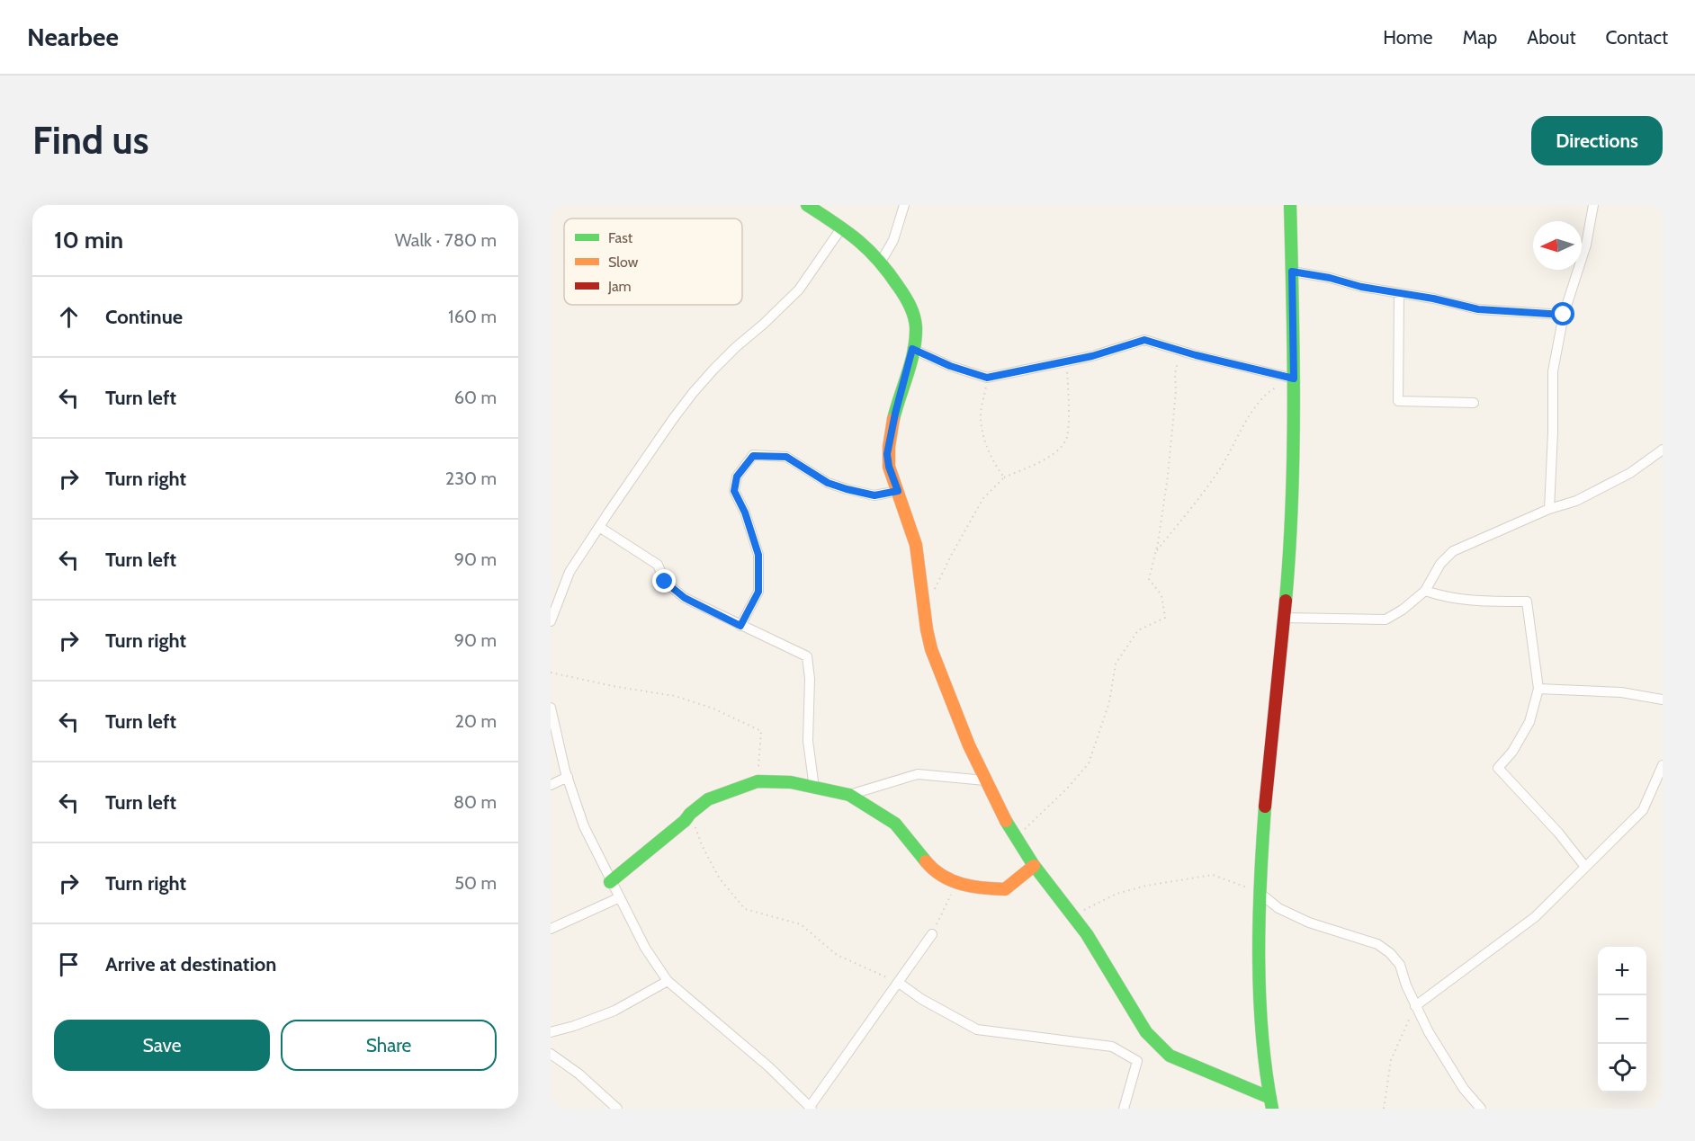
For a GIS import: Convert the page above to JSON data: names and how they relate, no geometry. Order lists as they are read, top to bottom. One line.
{"legend":["Fast","Slow","Jam"],"north":"left","page":{"header":"Nearbee","nav":["Home","Map","About","Contact"],"buttons":["Directions",["Save","Share"]],"title":"Find us","heading":["10 min","Walk · 780 m"],"list":[["Continue","160 m"],["Turn left","60 m"],["Turn right","230 m"],["Turn left","90 m"],["Turn right","90 m"],["Turn left","20 m"],["Turn left","80 m"],["Turn right","50 m"],"Arrive at destination"],"map_buttons":["+","−"]}}
